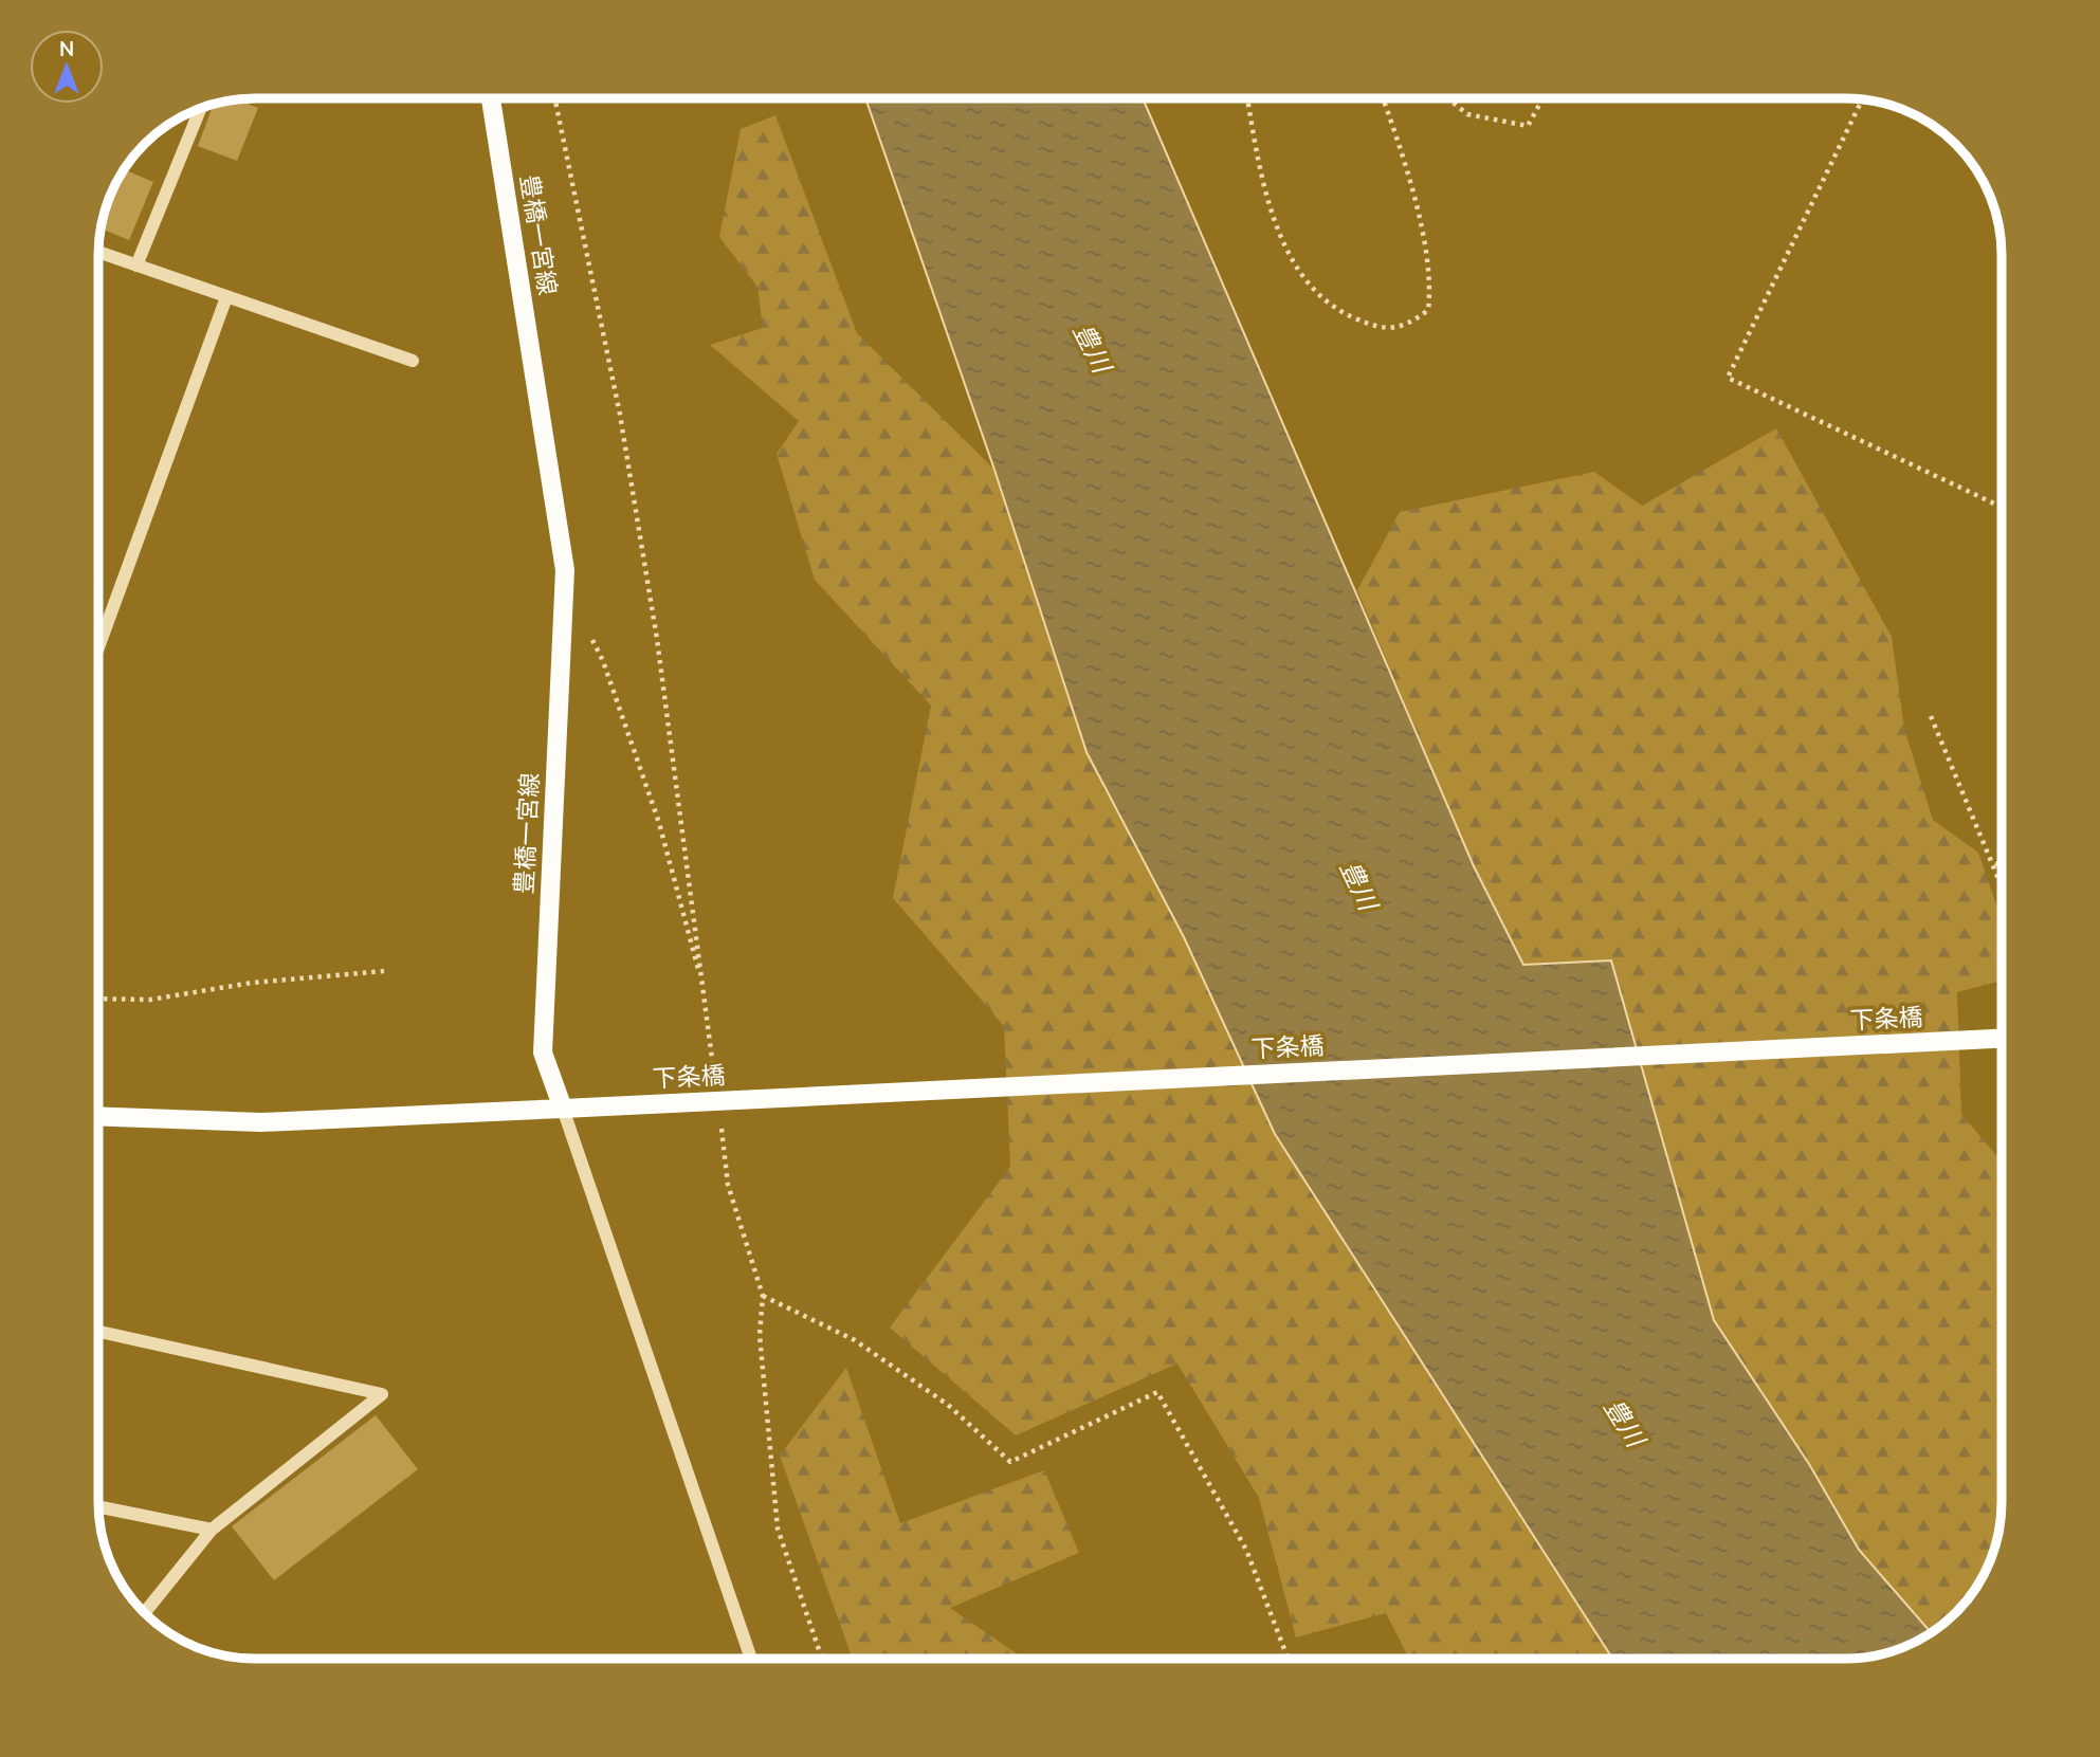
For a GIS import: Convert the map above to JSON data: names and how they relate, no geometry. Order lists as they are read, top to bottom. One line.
{"streets":{"main road":["豊橋一宮線","下条橋"]},"crossings":[["豊橋一宮線","下条橋"]],"water":["豊川"],"north":"top"}
